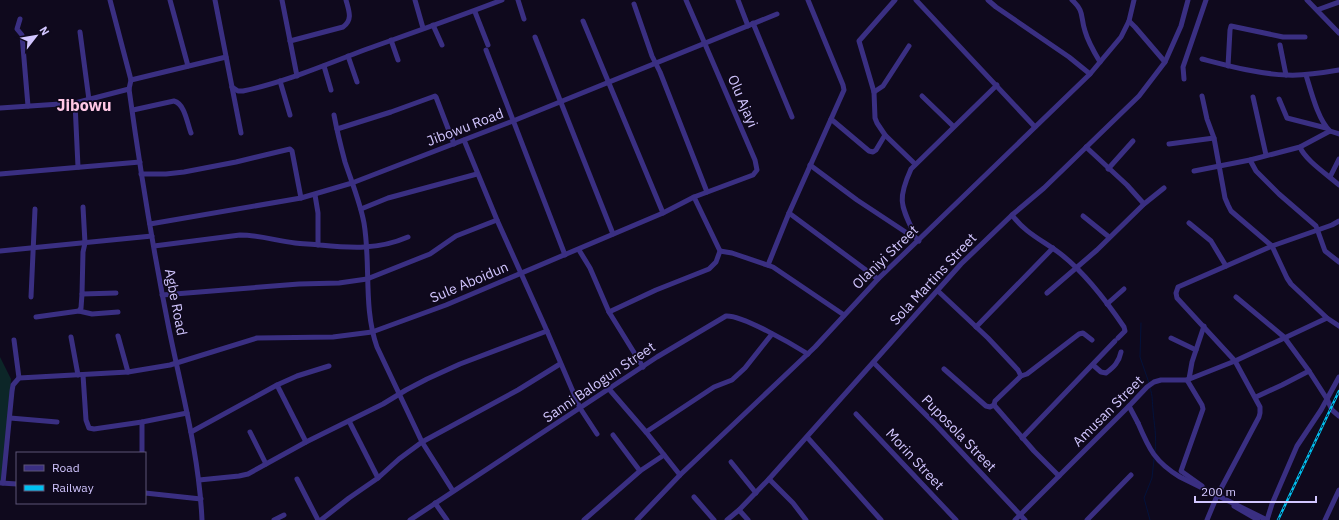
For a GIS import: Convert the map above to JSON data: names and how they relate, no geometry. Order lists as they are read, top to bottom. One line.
{"streets":{"street":["Olu Ajayi","Jibowu Road","Olaniyi Street","Sola Martins Street","Sule Aboidun","Agbe Road","Sanni Balogun Street","Amusan Street","Puposola Street","Morin Street"]},"crossings":[["Olu Ajayi","Jibowu Road"],["Olu Ajayi","Sule Aboidun"],["Jibowu Road","Agbe Road"],["Olaniyi Street","Sanni Balogun Street"],["Sola Martins Street","Puposola Street"],["Sule Aboidun","Agbe Road"],["Amusan Street","Puposola Street"]],"districts":["Jibowu"],"legend":["Road","Railway"],"scale_bar":"200 m","north":"top right"}
